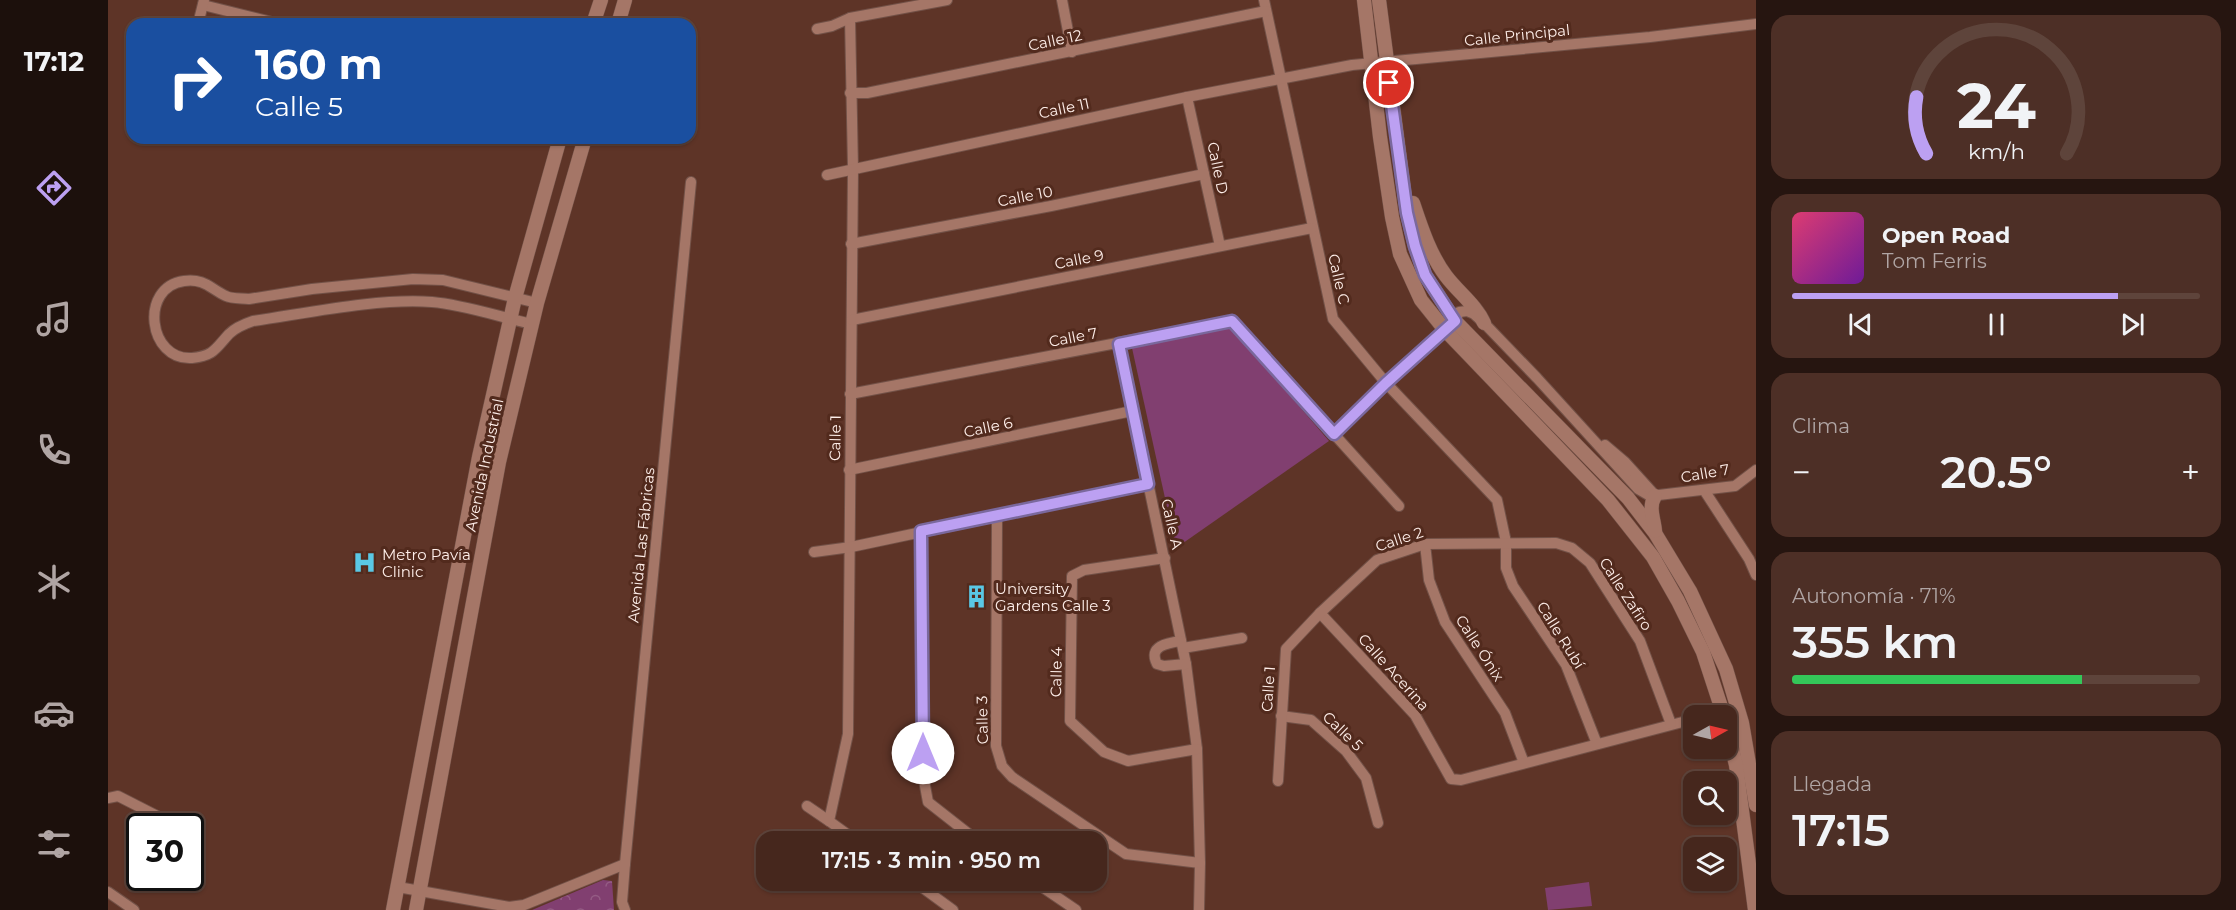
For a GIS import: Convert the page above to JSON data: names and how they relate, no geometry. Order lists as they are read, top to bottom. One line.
{"streets":{"street":["Calle Principal","Calle 12","Calle 11","Calle D","Calle 10","Calle 9","Calle C","Calle 7","Calle 6","Calle 1","Avenida Industrial","Calle A","Calle 2","Avenida Las Fábricas","Calle Zafiro","Calle Rubí","Calle Ónix","Calle 4","Calle Acerina","Calle 3","Calle 5"]},"crossings":[["Calle Principal","Calle 11"],["Calle Principal","Calle C"],["Calle 12","Calle C"],["Calle 12","Calle 1"],["Calle 11","Calle D"],["Calle 11","Calle C"],["Calle 11","Calle 1"],["Calle D","Calle 10"],["Calle D","Calle 9"],["Calle 10","Calle 1"],["Calle 9","Calle C"],["Calle 9","Calle 1"],["Calle C","Calle 2"],["Calle C","Calle Zafiro"],["Calle C","Calle Rubí"],["Calle 7","Calle 1"],["Calle 7","Calle A"],["Calle 6","Calle 1"],["Calle 6","Calle A"],["Calle 1","Calle 2"],["Calle 1","Calle Acerina"],["Calle 1","Calle 5"],["Calle A","Calle 4"],["Calle A","Calle 3"],["Calle 2","Calle Zafiro"],["Calle 2","Calle Rubí"],["Calle 2","Calle Ónix"],["Calle 2","Calle Acerina"],["Calle Zafiro","Calle Rubí"],["Calle Ónix","Calle Acerina"]],"places":{"hospital":["Metro Pavía Clinic"],"building":["University Gardens Calle 3"]},"north":"right","page":{"tabs":"17:12","turn":["160 m","Calle 5"],"song":["Open Road","Tom Ferris"],"tile":["Clima",["Autonomía · 71%","355 km"],["Llegada","17:15"]],"heat":["−","20.5°","+"],"limit":"30","trip":"17:15 · 3 min · 950 m","gauge":["24","km/h"]}}
